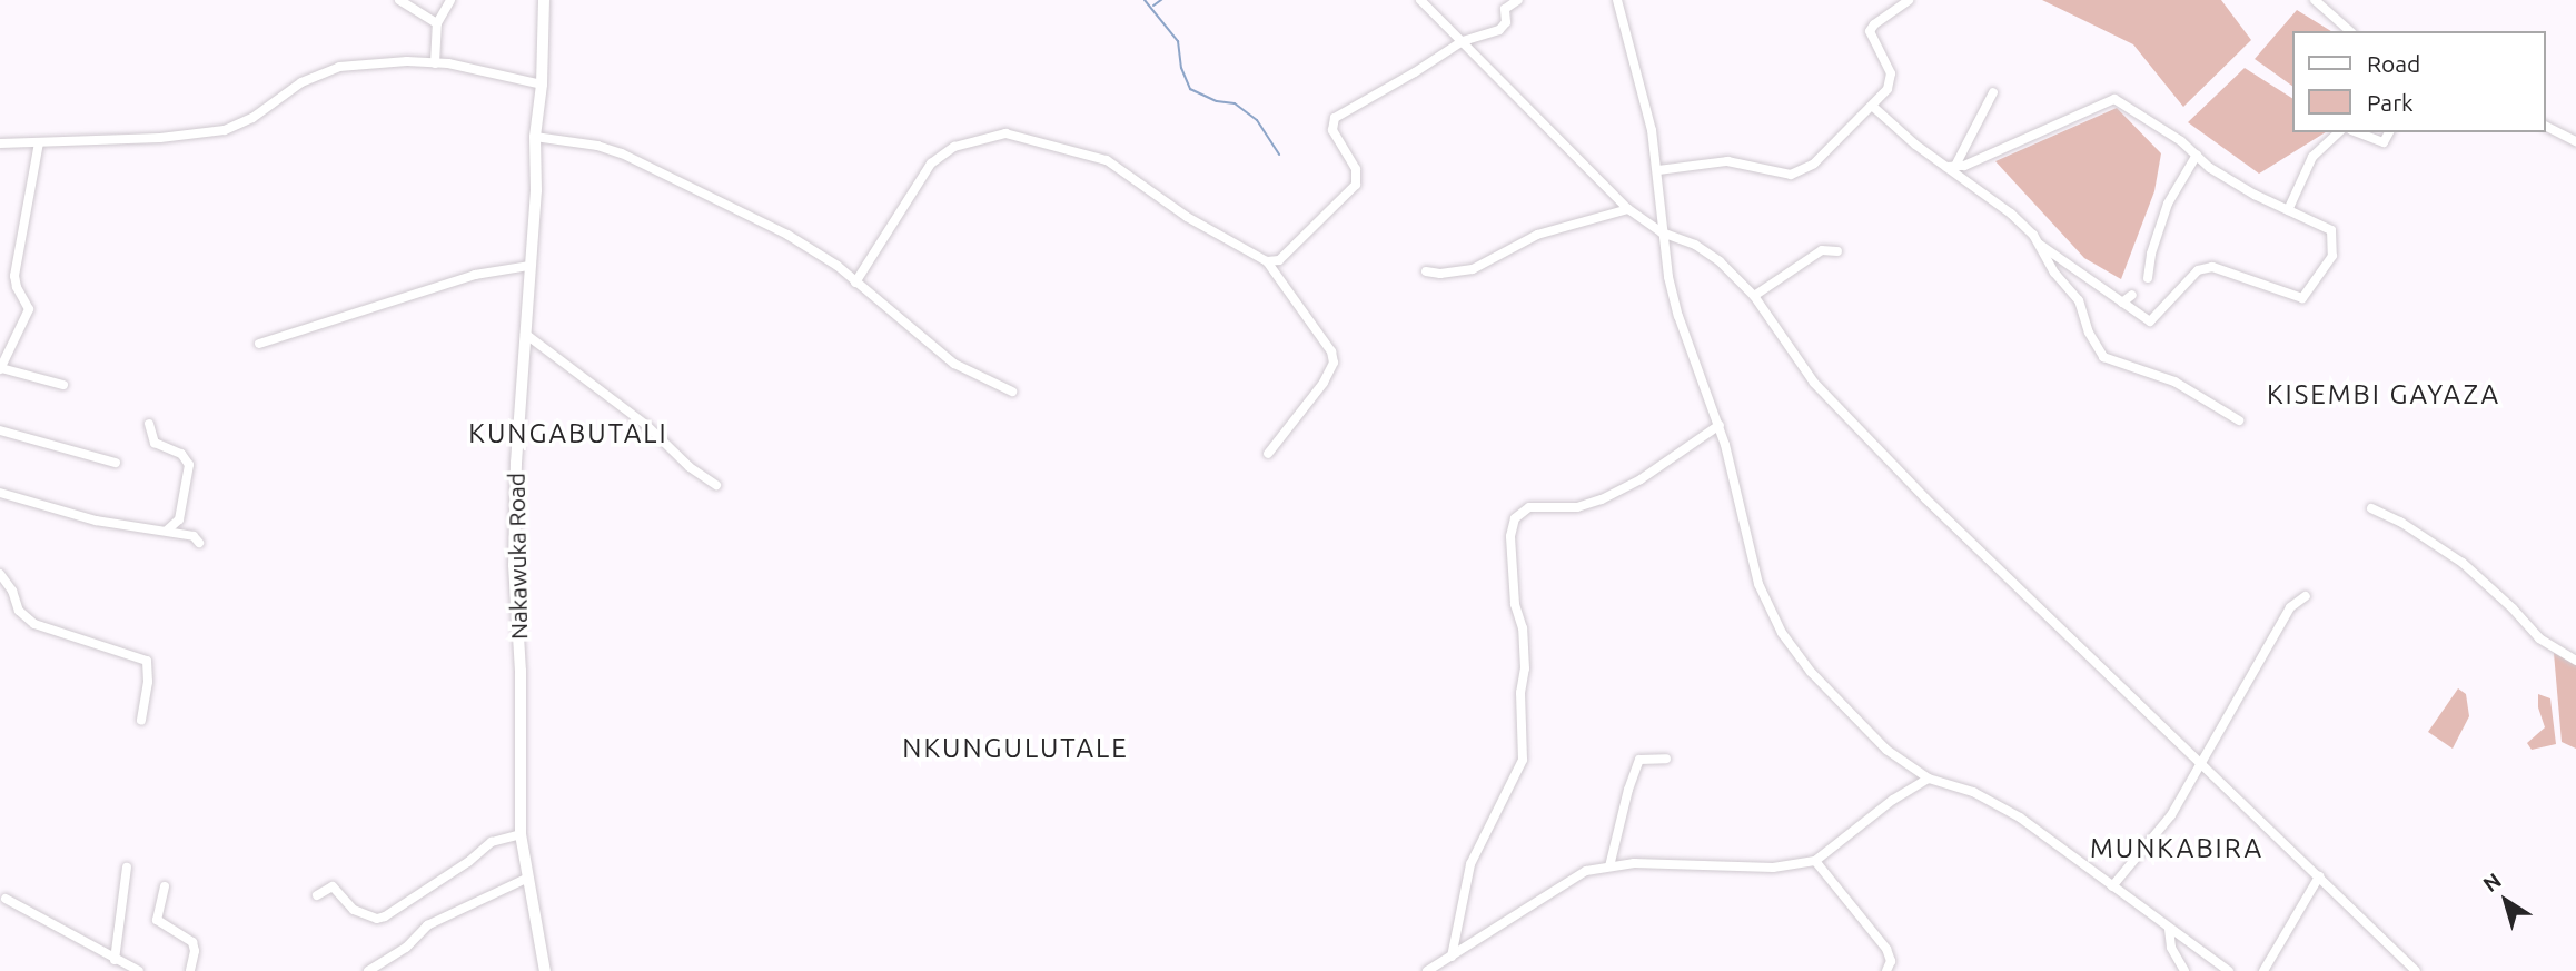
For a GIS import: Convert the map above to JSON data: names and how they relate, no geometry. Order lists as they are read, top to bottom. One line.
{"streets":{"main road":["Nakawuka Road"]},"districts":["KISEMBI GAYAZA","KUNGABUTALI","NKUNGULUTALE","MUNKABIRA"],"legend":["Road","Park"],"north":"top left"}
